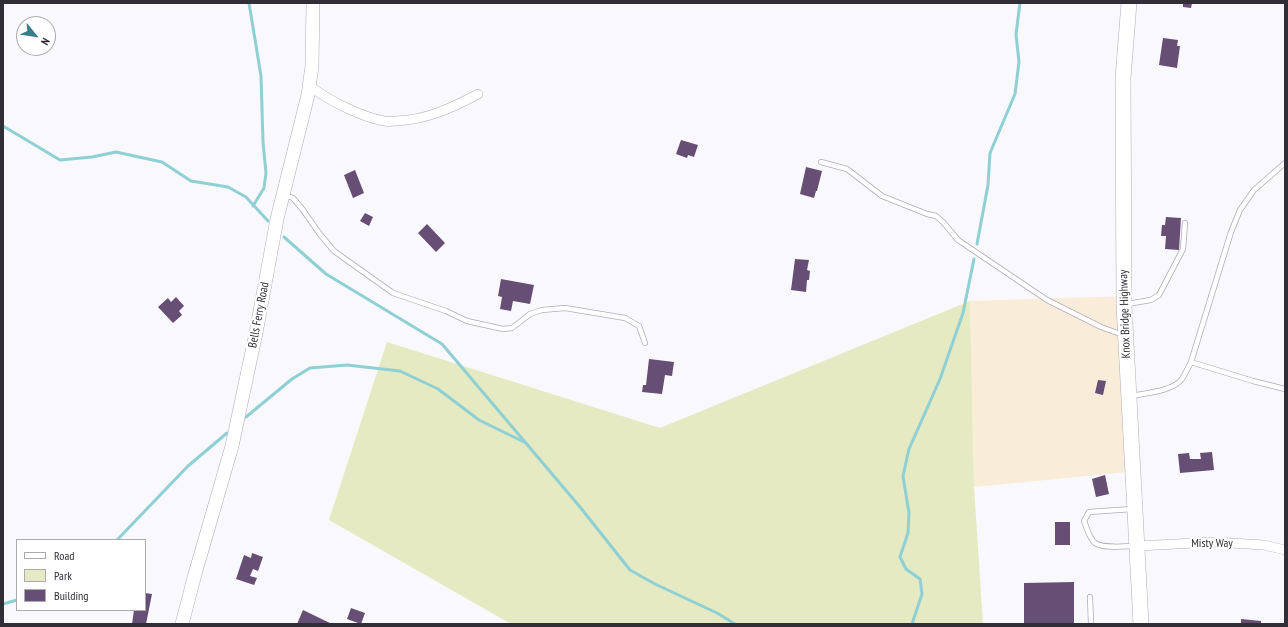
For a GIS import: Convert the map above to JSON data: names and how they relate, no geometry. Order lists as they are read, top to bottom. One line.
{"streets":{"main road":["Knox Bridge Highway","Bells Ferry Road"],"street":["Misty Way"]},"crossings":[["Knox Bridge Highway","Misty Way"]],"legend":["Road","Park","Building"],"north":"bottom right"}
